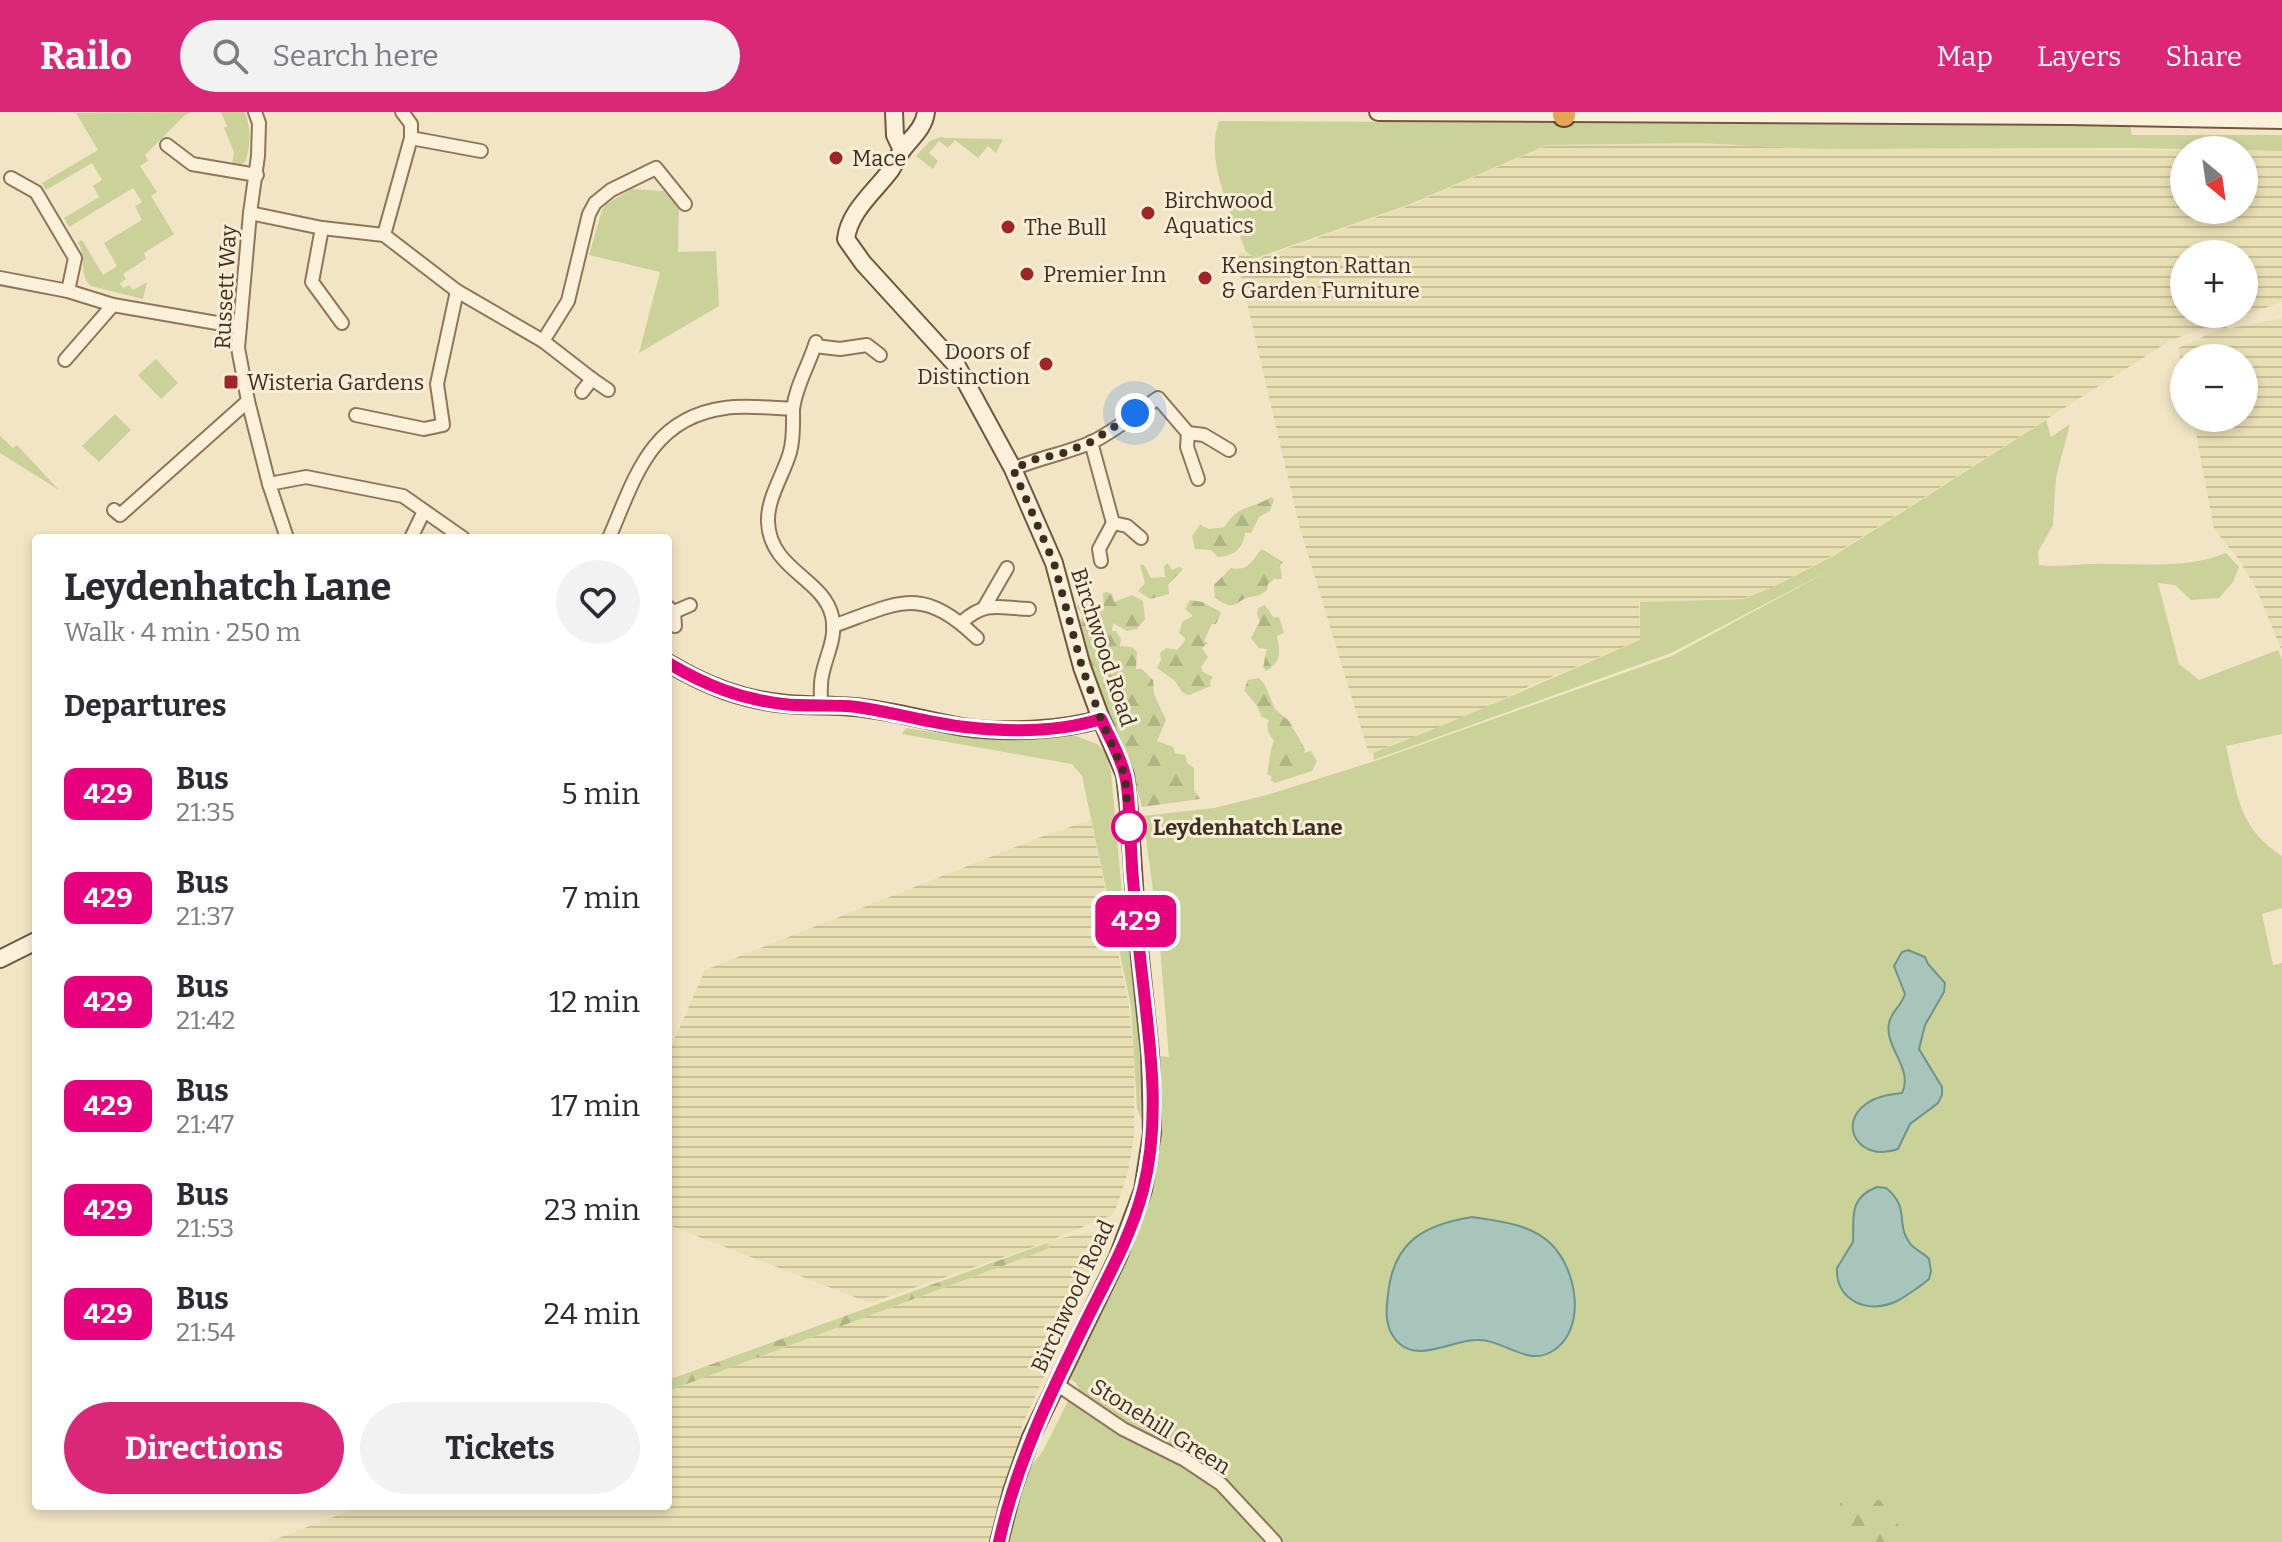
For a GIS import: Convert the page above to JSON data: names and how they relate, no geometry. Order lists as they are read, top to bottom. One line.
{"streets":{"street":["Russett Way","Birchwood Road","Stonehill Green"]},"crossings":[["Birchwood Road","Stonehill Green"]],"places":{"other":["Mace","Birchwood Aquatics","The Bull","Premier Inn","Kensington Rattan & Garden Furniture","Doors of Distinction","Leydenhatch Lane"],"transit":["Wisteria Gardens"]},"lines":["bus line 429"],"north":"bottom right","page":{"header":"Railo","search":"Search here","nav":["Map","Layers","Share"],"on_map":"429","map_buttons":["+","−"],"heading":[["Leydenhatch Lane","Walk · 4 min · 250 m"],"Departures"],"list":[{"mark":"429","name":"Bus","note":"21:35","value":"5 min"},{"mark":"429","name":"Bus","note":"21:37","value":"7 min"},{"mark":"429","name":"Bus","note":"21:42","value":"12 min"},{"mark":"429","name":"Bus","note":"21:47","value":"17 min"},{"mark":"429","name":"Bus","note":"21:53","value":"23 min"},{"mark":"429","name":"Bus","note":"21:54","value":"24 min"}],"buttons":["Directions","Tickets"]}}
